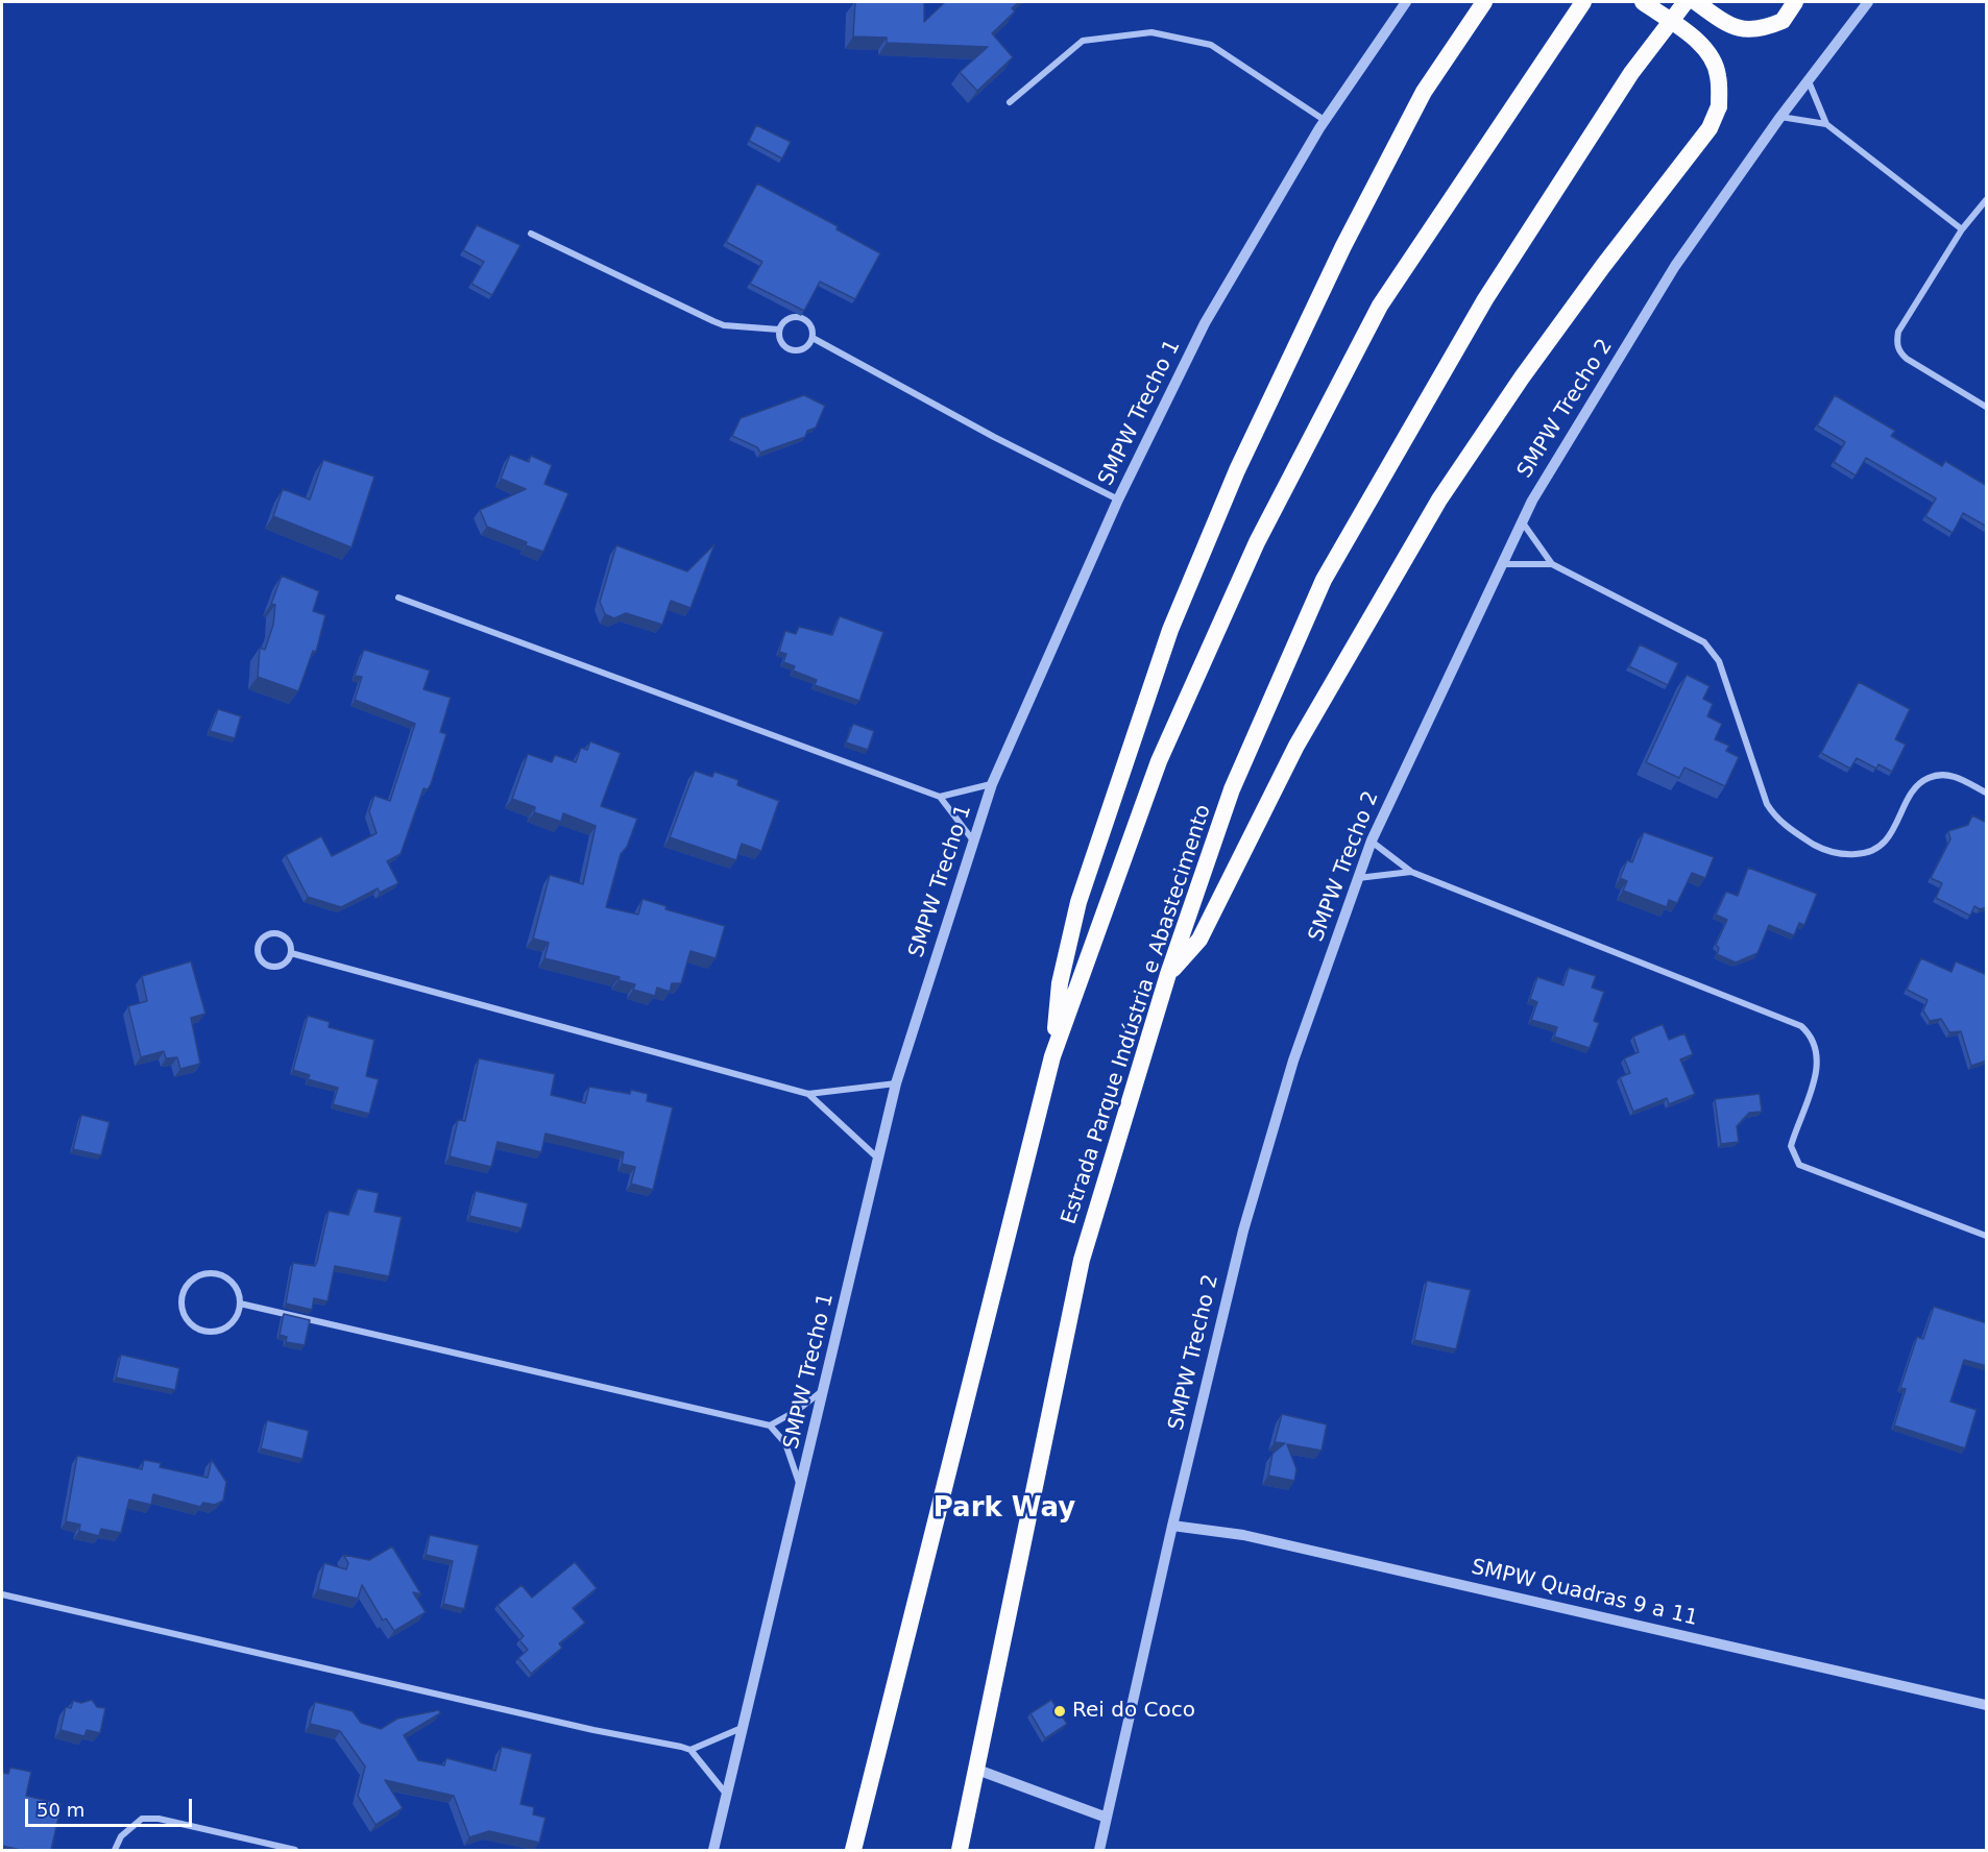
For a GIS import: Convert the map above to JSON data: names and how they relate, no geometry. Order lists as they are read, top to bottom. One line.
{"streets":{"highway":["Estrada Parque Indústria e Abastecimento"],"street":["SMPW Trecho 2","SMPW Trecho 1","SMPW Quadras 9 a 11"]},"crossings":[["SMPW Trecho 2","SMPW Quadras 9 a 11"]],"districts":["Park Way"],"places":["Rei do Coco"],"scale_bar":"50 m"}
